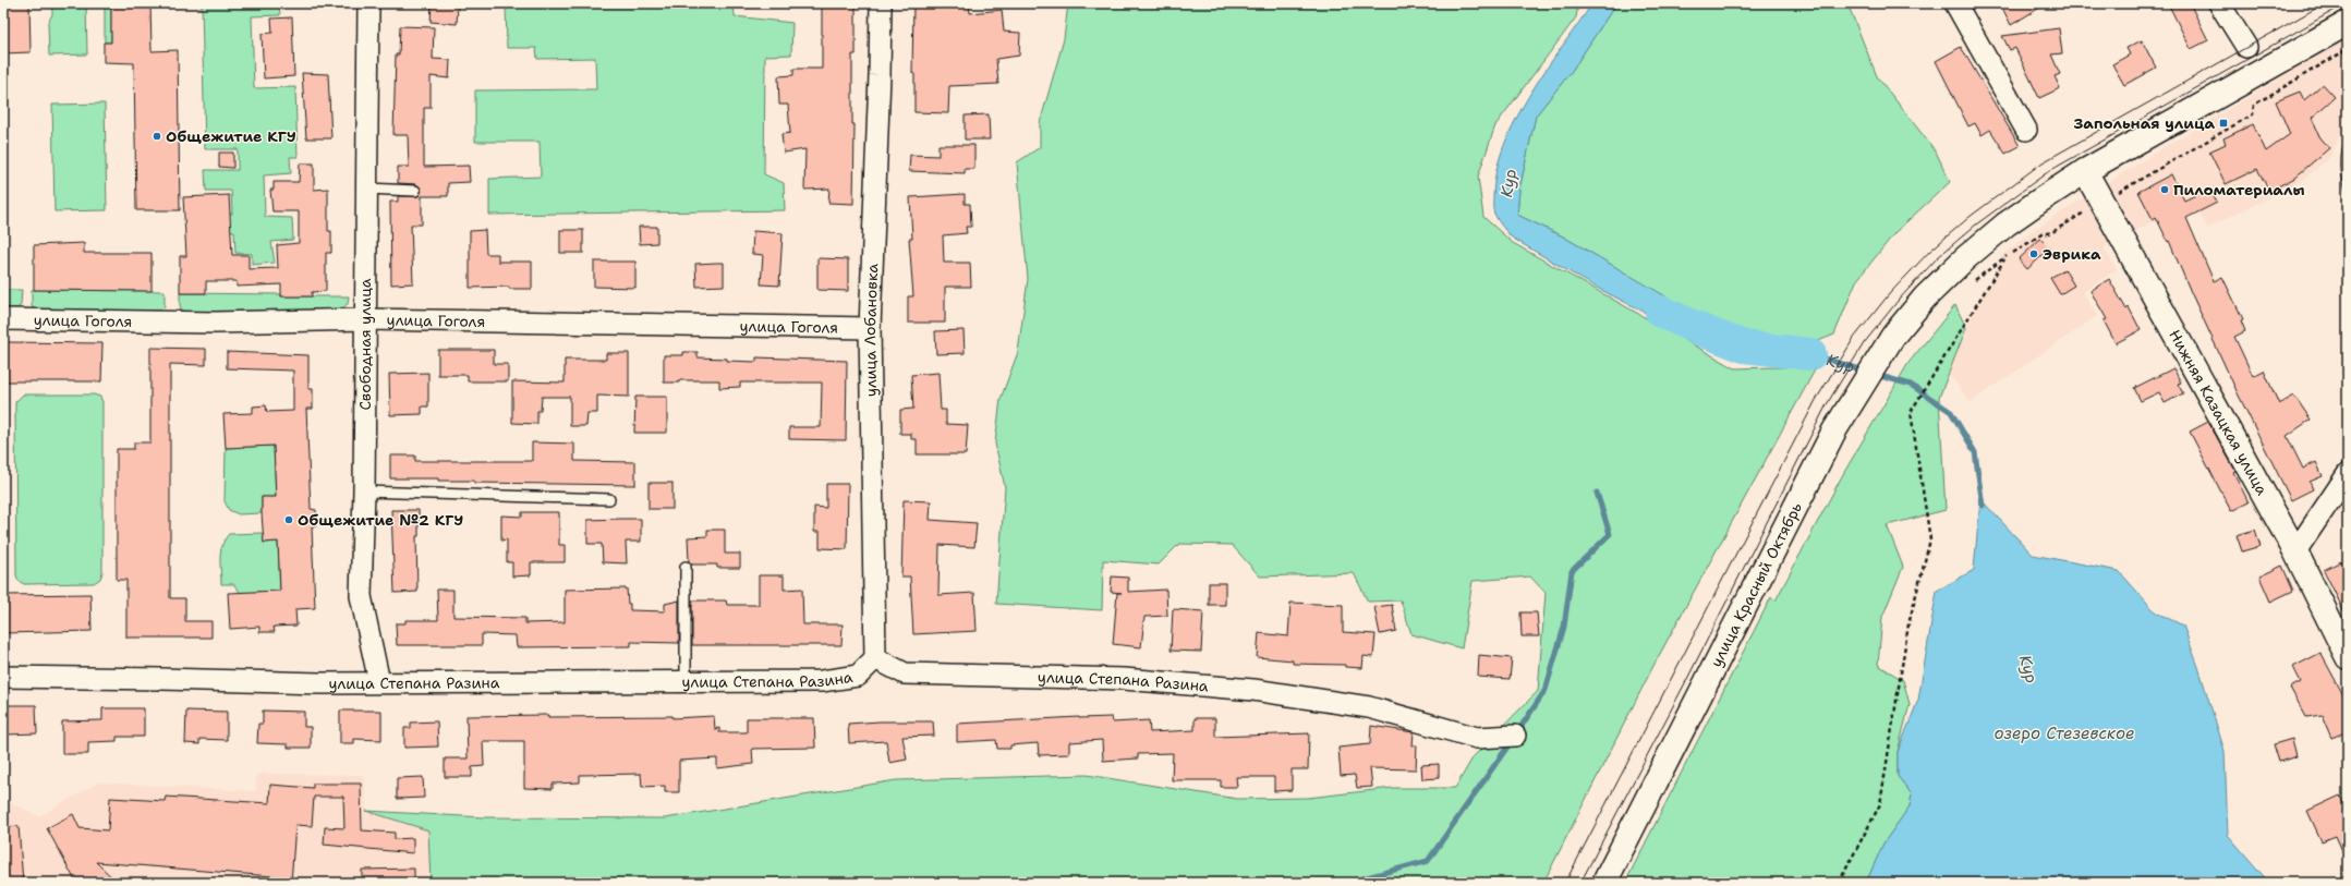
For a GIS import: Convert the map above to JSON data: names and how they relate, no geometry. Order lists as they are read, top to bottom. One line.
{"streets":{"main road":["Нижняя Казацкая улица","улица Красный Октябрь"],"street":["улица Гоголя","улица Лобановка","Свободная улица","улица Степана Разина"]},"crossings":[["улица Гоголя","улица Лобановка"],["улица Гоголя","Свободная улица"],["улица Лобановка","улица Степана Разина"],["Свободная улица","улица Степана Разина"],["Нижняя Казацкая улица","улица Красный Октябрь"]],"water":["Кур","озеро Стезевское"],"places":{"transit":["Запольная улица"],"other":["Общежитие КГУ","Пиломатериалы","Эврика","Общежитие №2 КГУ"]}}
